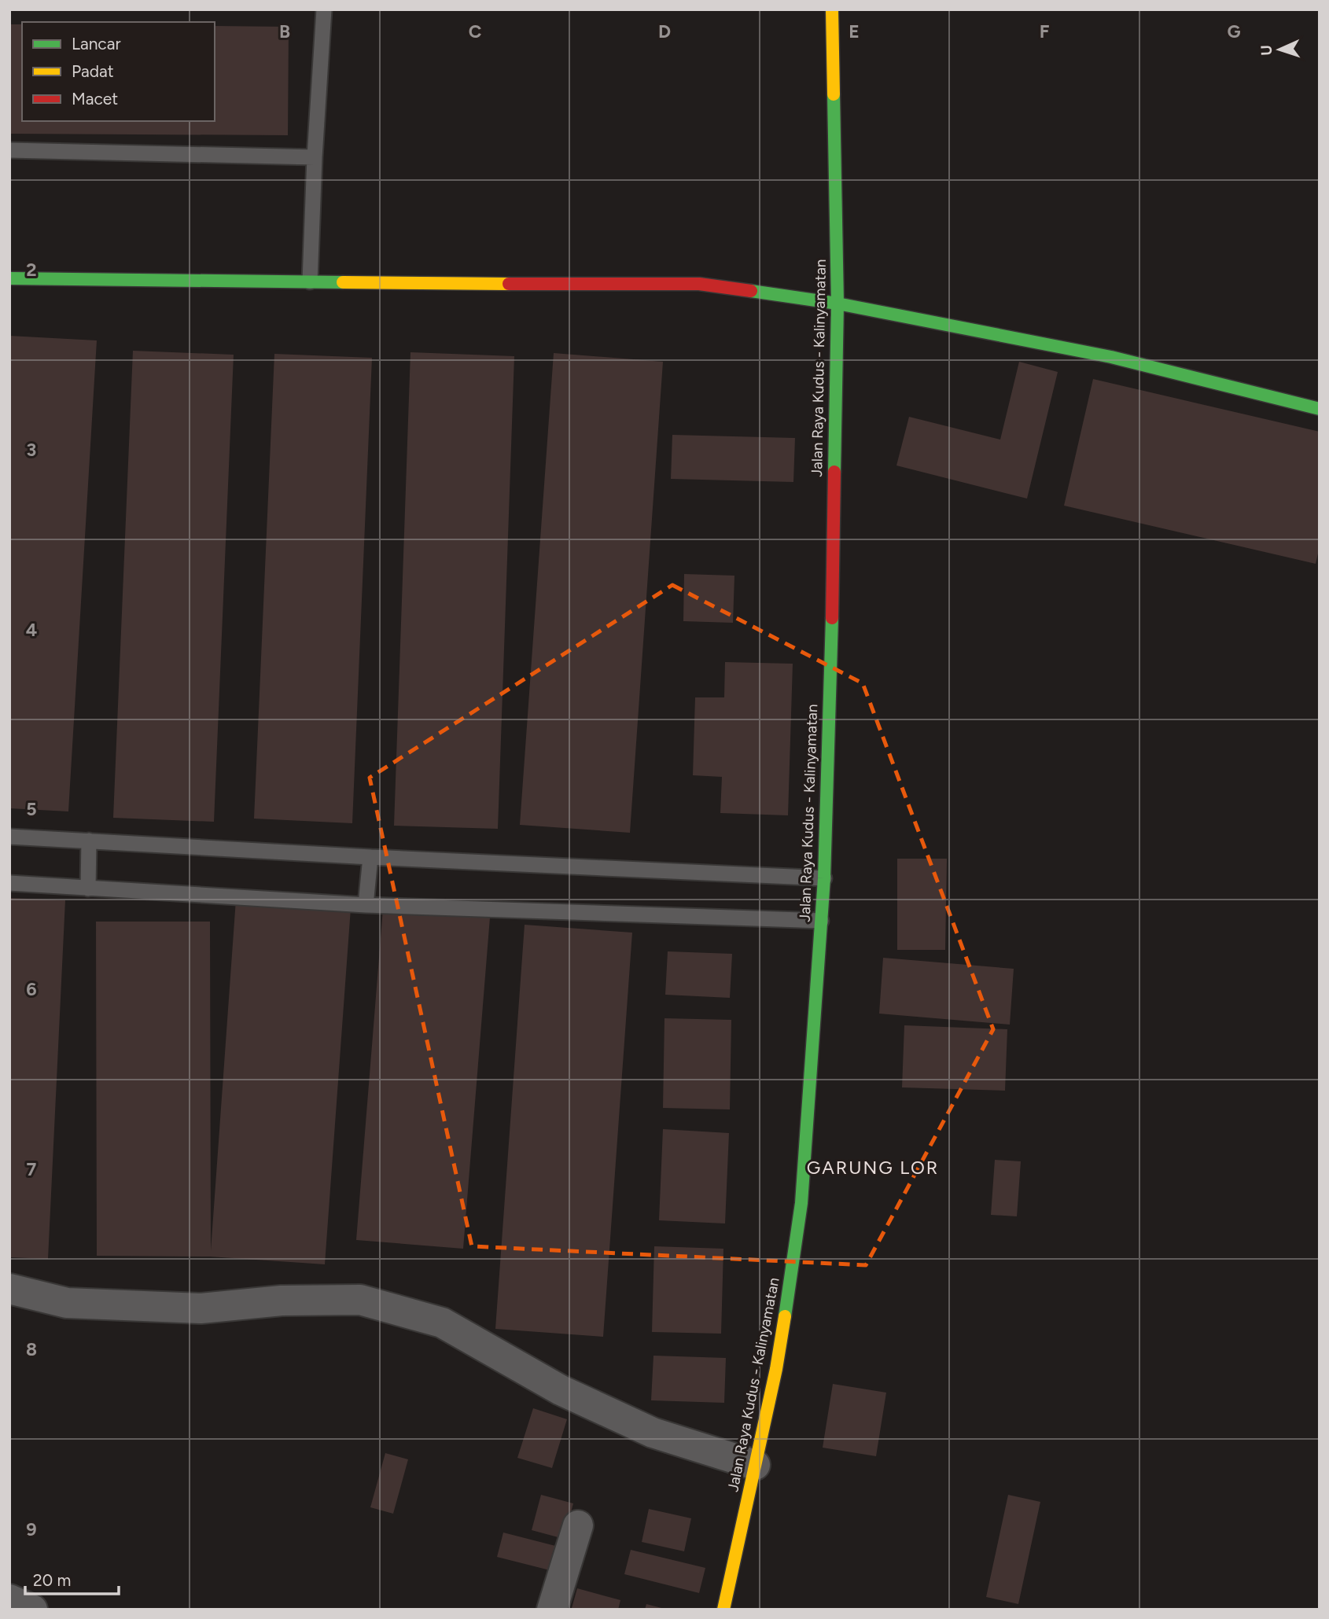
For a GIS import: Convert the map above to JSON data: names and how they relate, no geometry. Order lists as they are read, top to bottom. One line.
{"streets":{"main road":["Jalan Raya Kudus - Kalinyamatan"]},"districts":["GARUNG LOR"],"legend":["Lancar","Padat","Macet"],"scale_bar":"20 m","north":"left","grid":{"columns":["B","C","D","E","F","G"],"rows":["2","3","4","5","6","7","8","9"]}}
